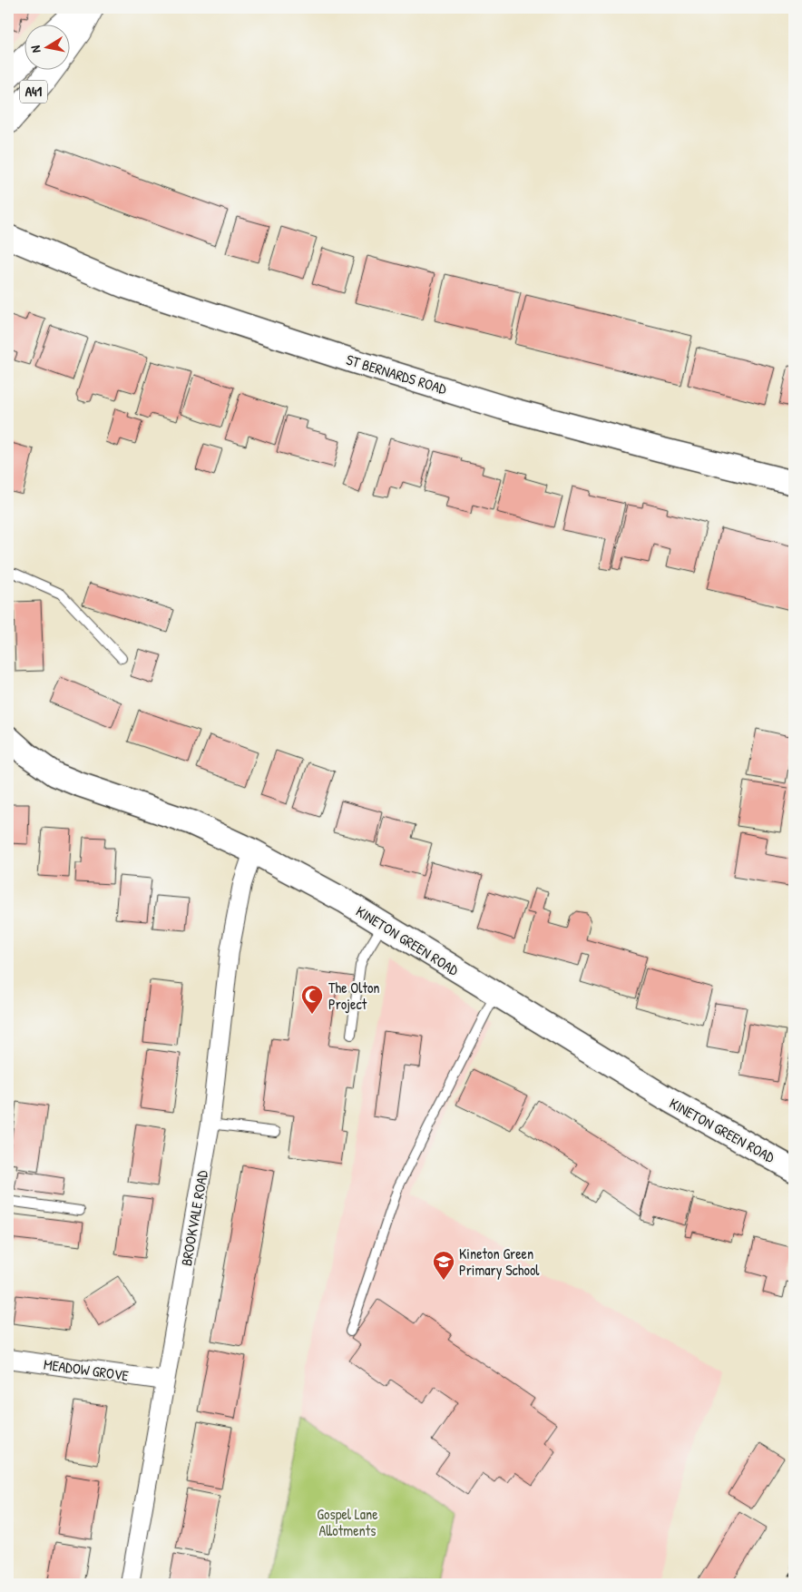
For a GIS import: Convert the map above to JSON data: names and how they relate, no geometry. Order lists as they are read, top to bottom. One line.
{"streets":{"highway":["A41"],"street":["ST BERNARDS ROAD","KINETON GREEN ROAD","BROOKVALE ROAD","MEADOW GROVE"]},"crossings":[["KINETON GREEN ROAD","BROOKVALE ROAD"],["BROOKVALE ROAD","MEADOW GROVE"]],"parks":["Gospel Lane Allotments"],"places":{"mosque":["The Olton Project"],"school or university":["Kineton Green Primary School"]},"north":"left"}
